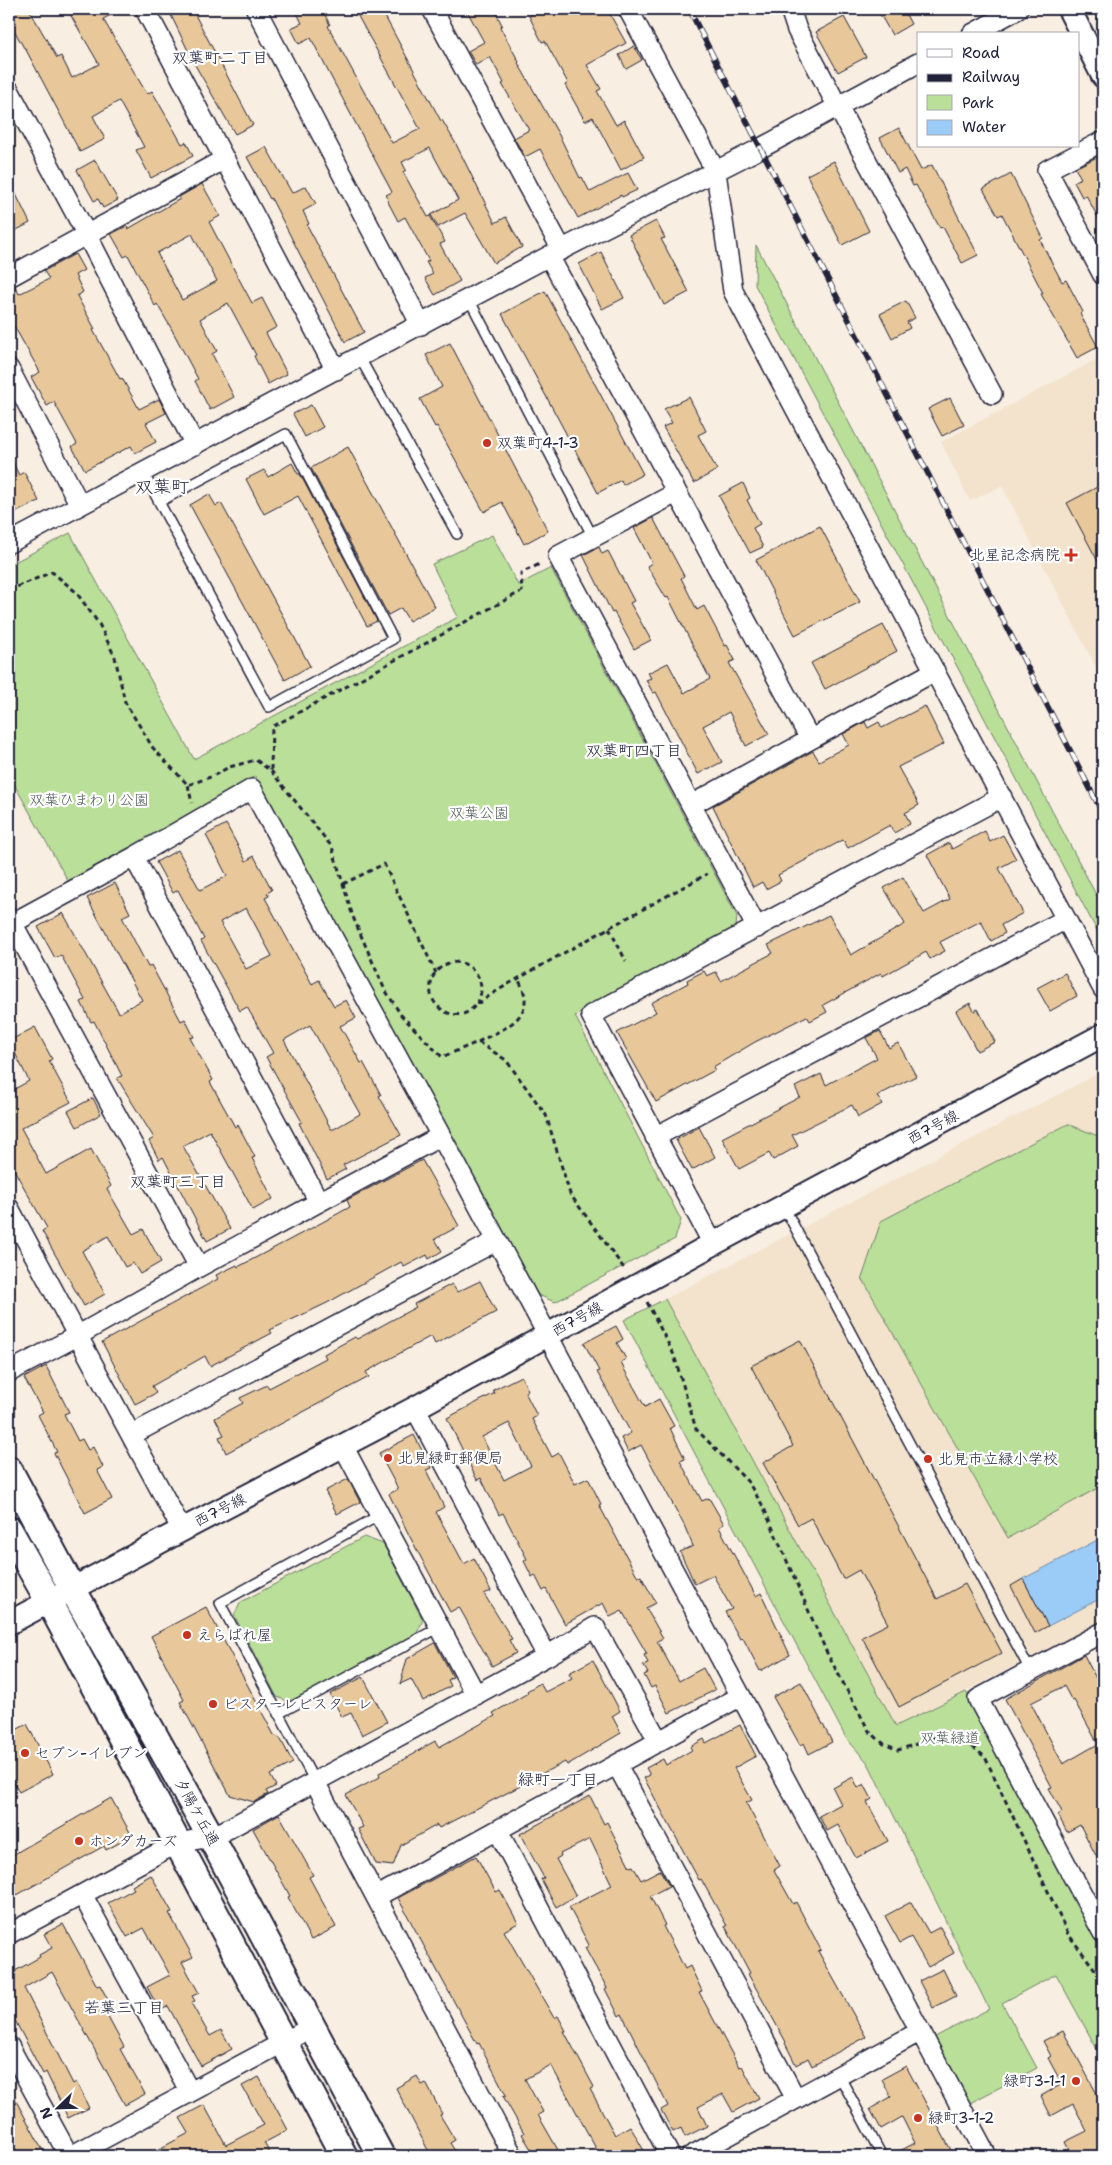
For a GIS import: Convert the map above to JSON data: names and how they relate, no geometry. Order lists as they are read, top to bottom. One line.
{"streets":{"main road":["夕陽ケ丘通"],"street":["西7号線"]},"crossings":[["西7号線","夕陽ケ丘通"]],"districts":["双葉町二丁目","双葉町","双葉町四丁目","双葉町三丁目","緑町一丁目","若葉三丁目"],"parks":["双葉ひまわり公園","双葉公園","双葉緑道"],"places":{"other":["双葉町4-1-3","北見緑町郵便局","北見市立緑小学校","えらばれ屋","ビスターレビスターレ","セブン-イレブン","ホンダカーズ","緑町3-1-1","緑町3-1-2"],"health":["北星記念病院"]},"legend":["Road","Railway","Park","Water"],"north":"bottom left"}
